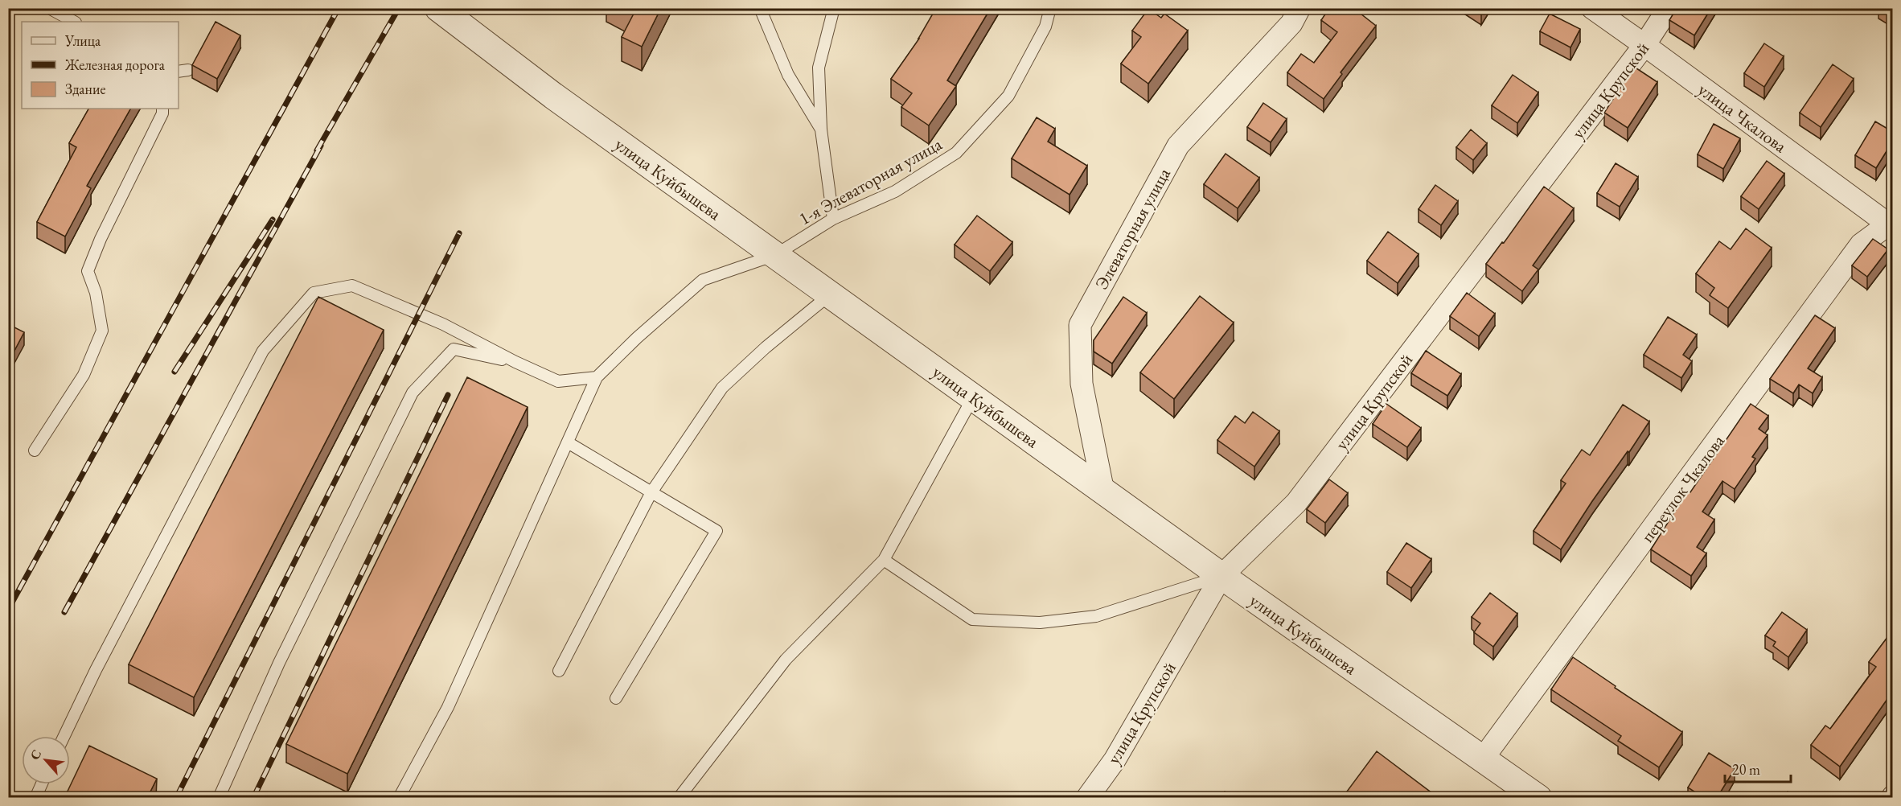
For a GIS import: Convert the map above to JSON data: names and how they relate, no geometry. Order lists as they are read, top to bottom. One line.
{"streets":{"street":["улица Крупской","улица Чкалова","улица Куйбышева","Элеваторная улица","переулок Чкалова"],"lane":["1-я Элеваторная улица"]},"crossings":[["улица Крупской","улица Чкалова"],["улица Крупской","улица Куйбышева"],["улица Чкалова","переулок Чкалова"],["улица Куйбышева","1-я Элеваторная улица"],["улица Куйбышева","Элеваторная улица"],["улица Куйбышева","переулок Чкалова"]],"legend":["Улица","Железная дорога","Здание"],"scale_bar":"20 m","north":"top left"}
